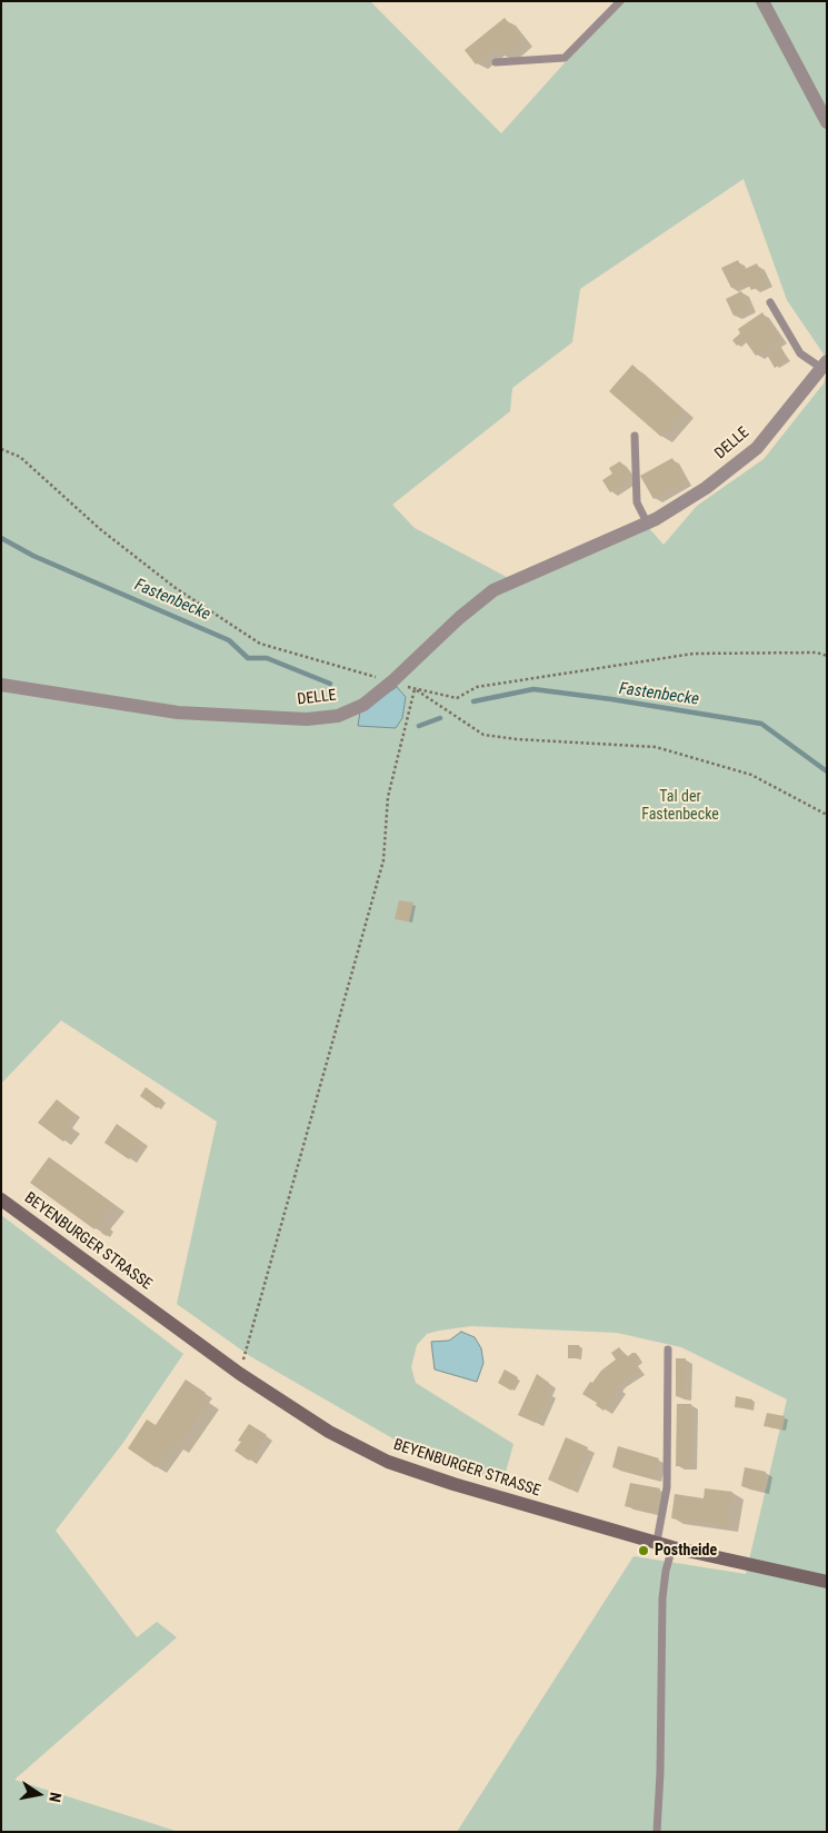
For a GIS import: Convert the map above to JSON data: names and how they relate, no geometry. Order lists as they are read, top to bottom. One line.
{"streets":{"main road":["BEYENBURGER STRASSE"],"street":["DELLE"]},"water":["Fastenbecke"],"parks":["Tal der Fastenbecke"],"places":["Postheide"],"north":"right"}
